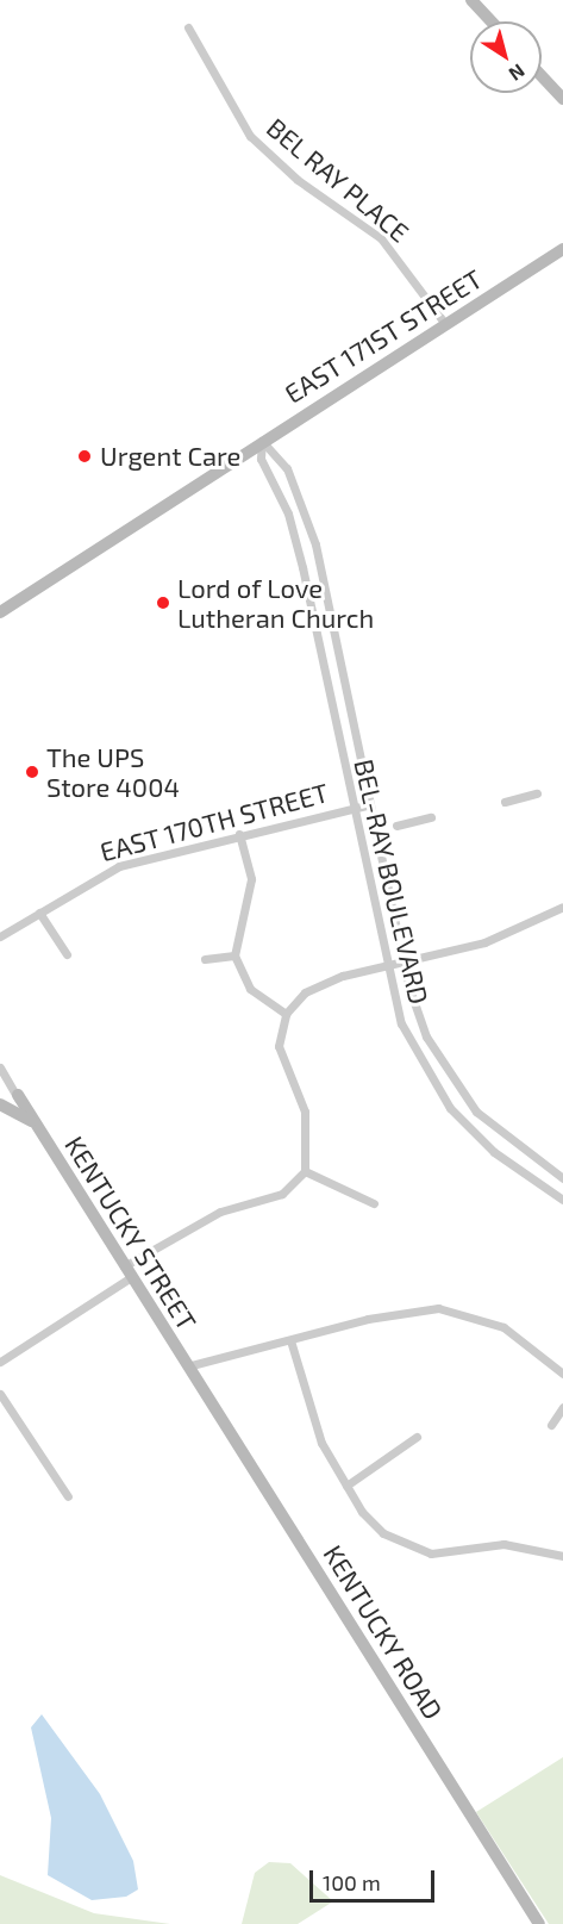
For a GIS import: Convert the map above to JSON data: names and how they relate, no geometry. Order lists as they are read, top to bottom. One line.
{"streets":{"street":["BEL RAY PLACE","EAST 171ST STREET","EAST 170TH STREET","BEL-RAY BOULEVARD","KENTUCKY STREET","KENTUCKY ROAD"]},"crossings":[["BEL RAY PLACE","EAST 171ST STREET"],["EAST 171ST STREET","BEL-RAY BOULEVARD"],["EAST 170TH STREET","BEL-RAY BOULEVARD"],["KENTUCKY STREET","KENTUCKY ROAD"]],"places":["Urgent Care","Lord of Love Lutheran Church","The UPS Store 4004"],"scale_bar":"100 m","north":"bottom right"}
